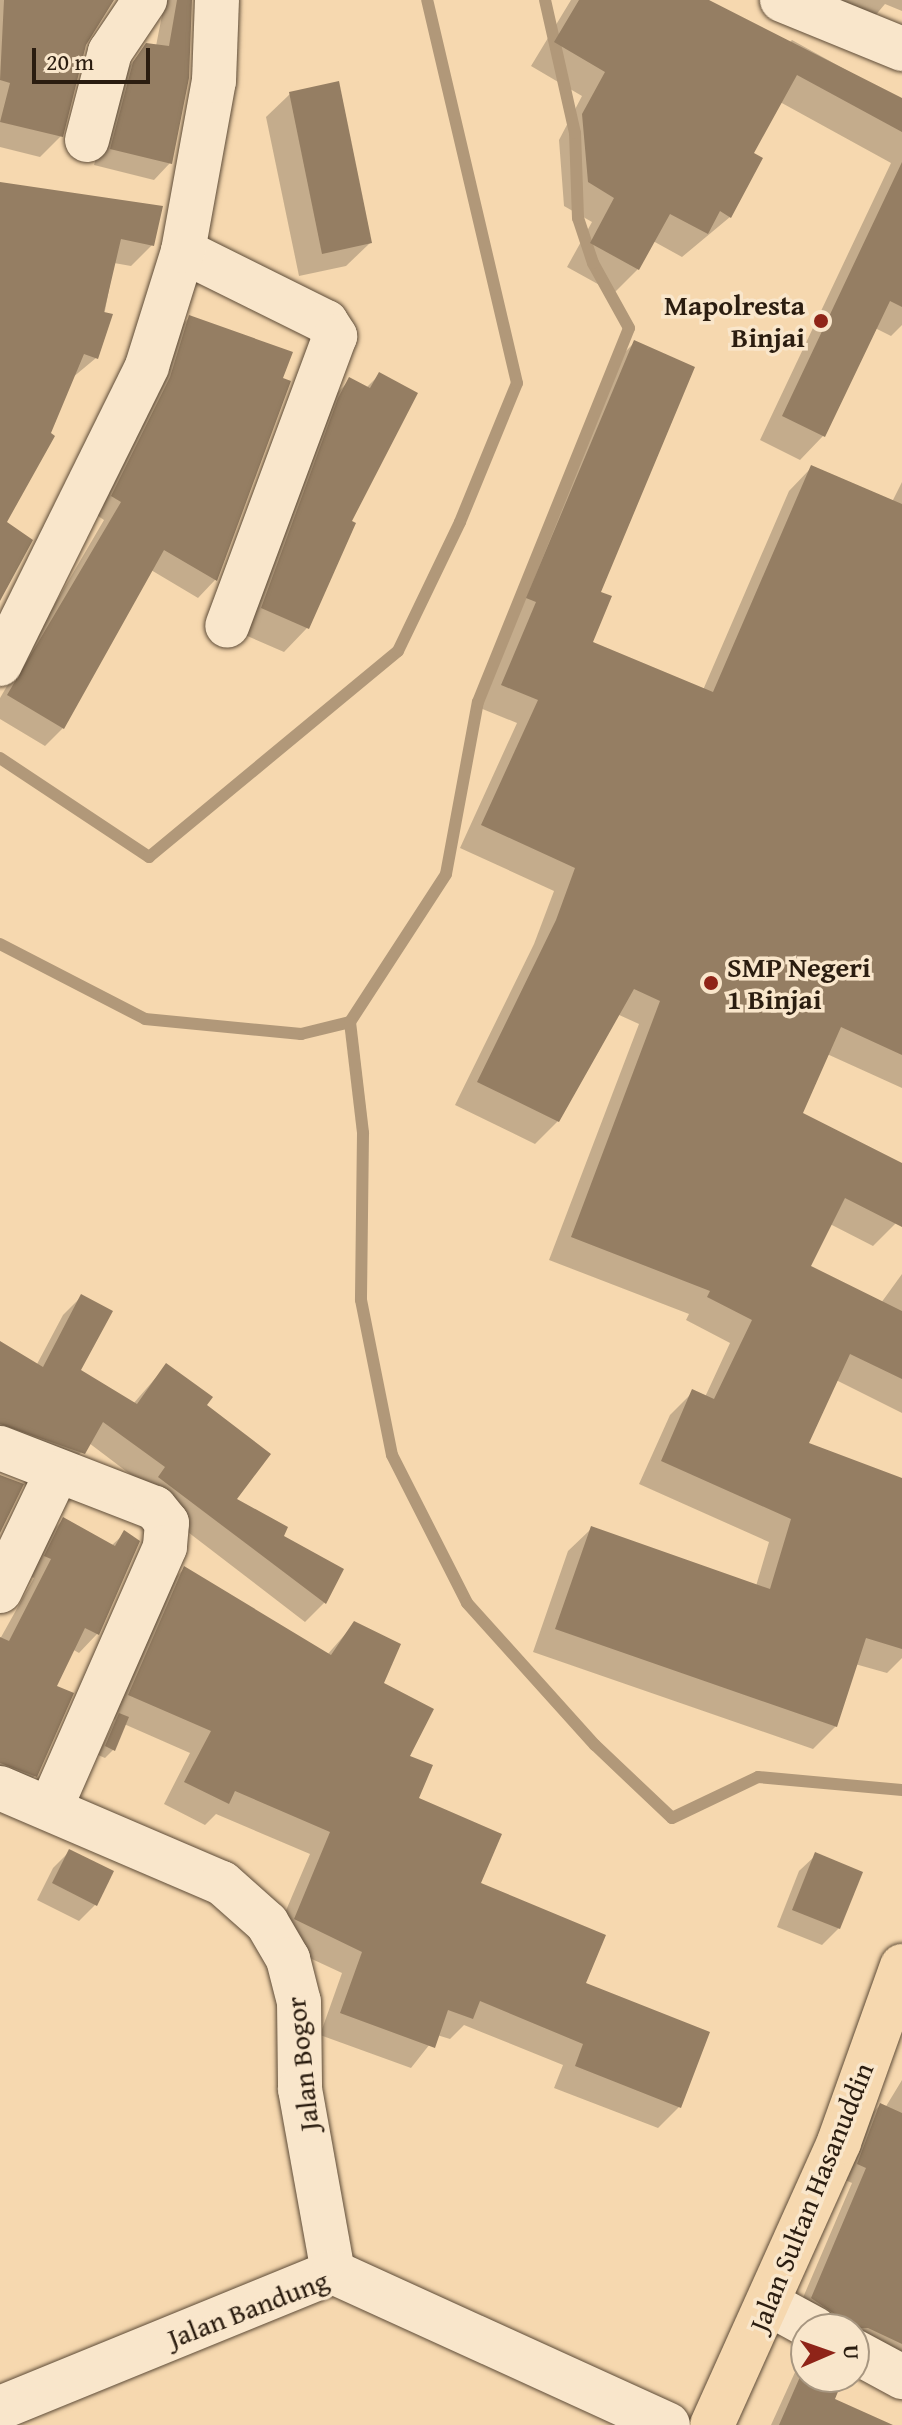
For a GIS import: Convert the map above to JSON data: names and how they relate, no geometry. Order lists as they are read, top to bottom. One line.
{"streets":{"main road":["Jalan Sultan Hasanuddin"],"street":["Jalan Bogor","Jalan Bandung"]},"crossings":[["Jalan Bogor","Jalan Bandung"]],"places":["Mapolresta Binjai","SMP Negeri 1 Binjai"],"scale_bar":"20 m","north":"right"}
